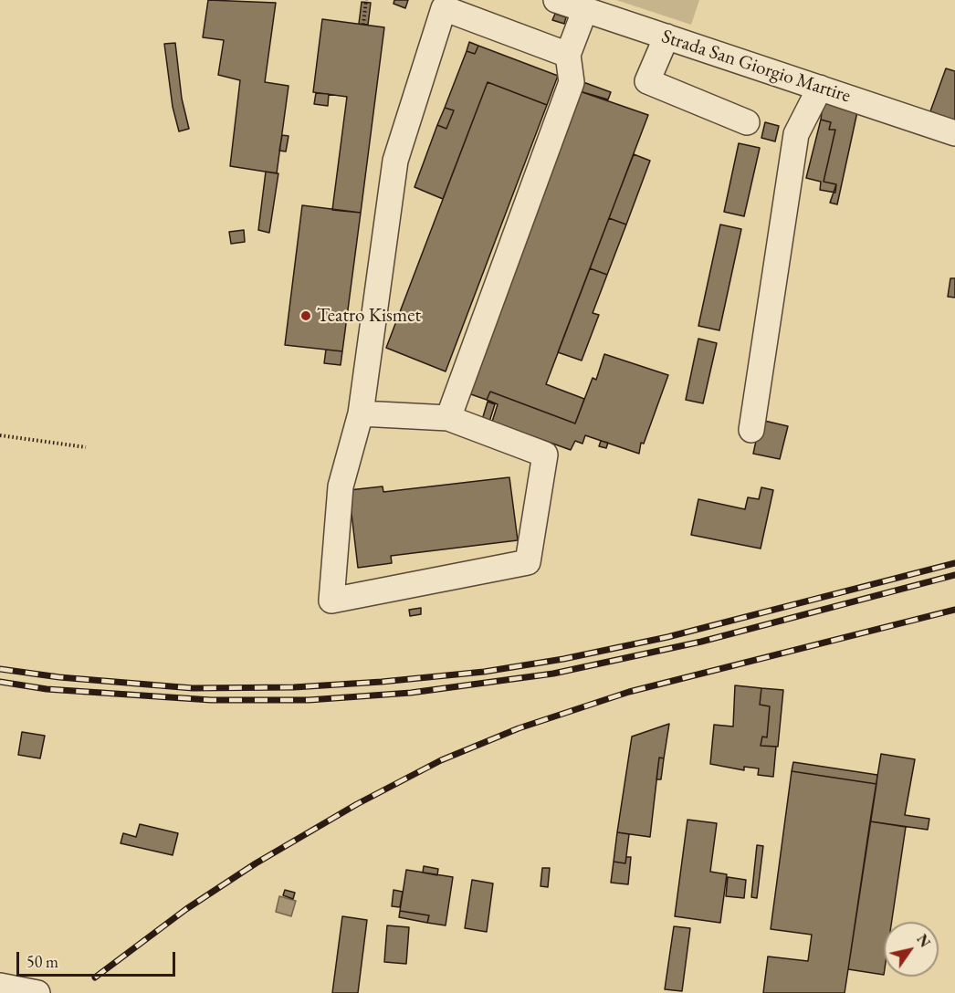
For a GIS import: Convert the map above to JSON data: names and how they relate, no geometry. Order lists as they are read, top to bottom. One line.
{"streets":{"street":["Strada San Giorgio Martire"]},"places":["Teatro Kismet"],"scale_bar":"50 m","north":"top right"}
